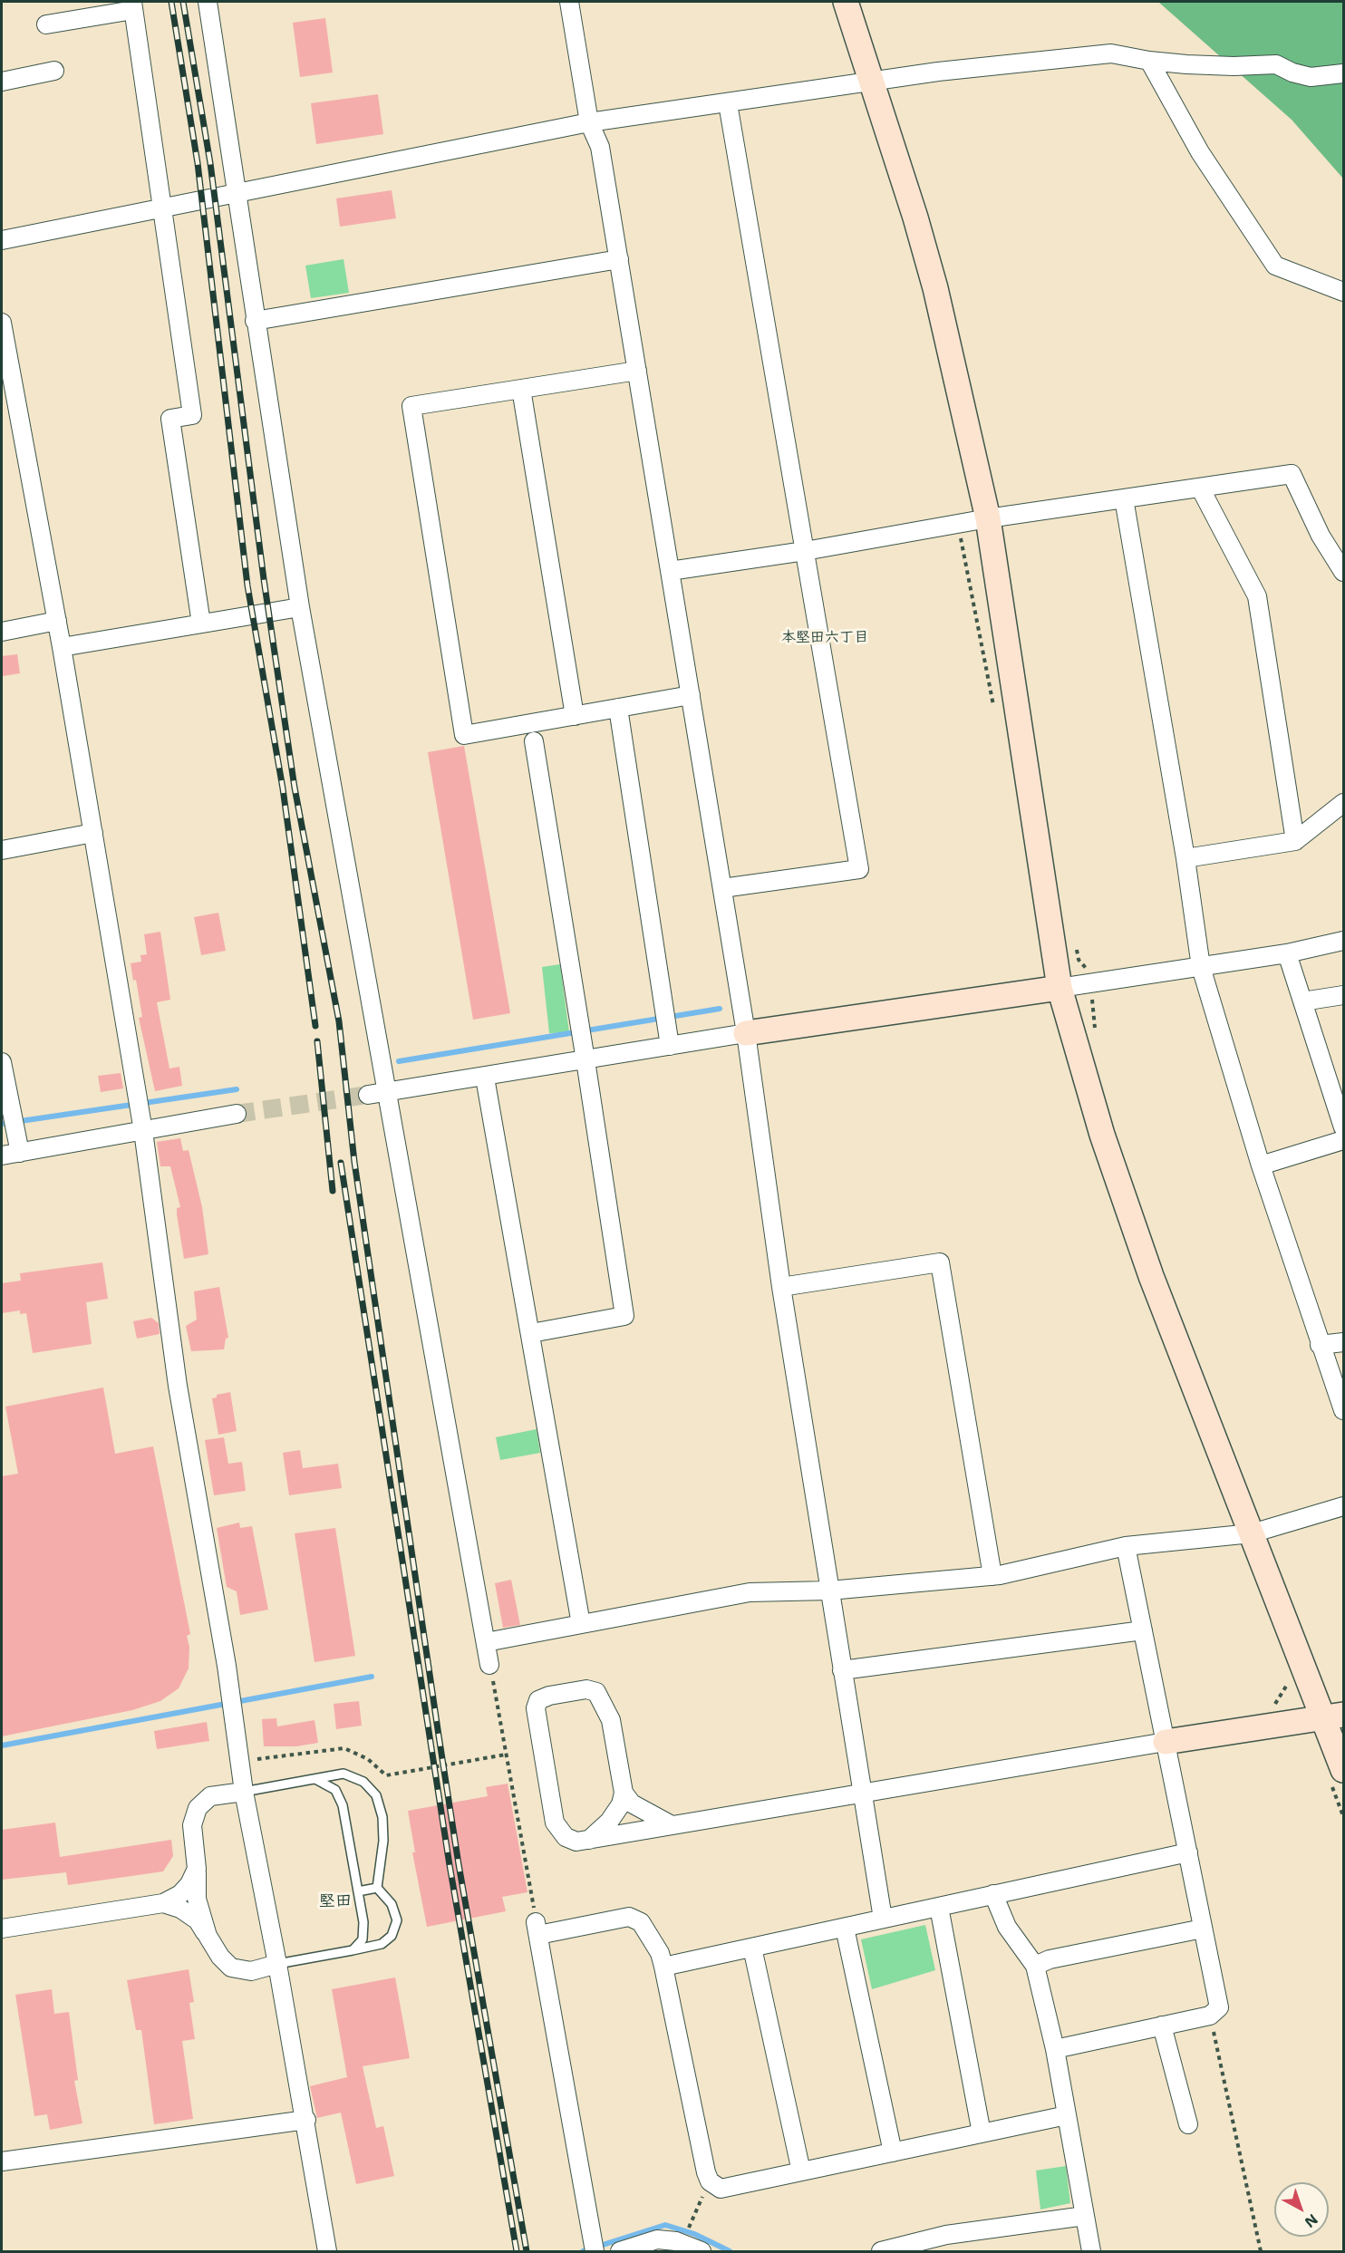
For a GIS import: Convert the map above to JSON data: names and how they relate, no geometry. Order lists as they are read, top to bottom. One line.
{"districts":["本堅田六丁目","堅田"],"north":"bottom right"}
